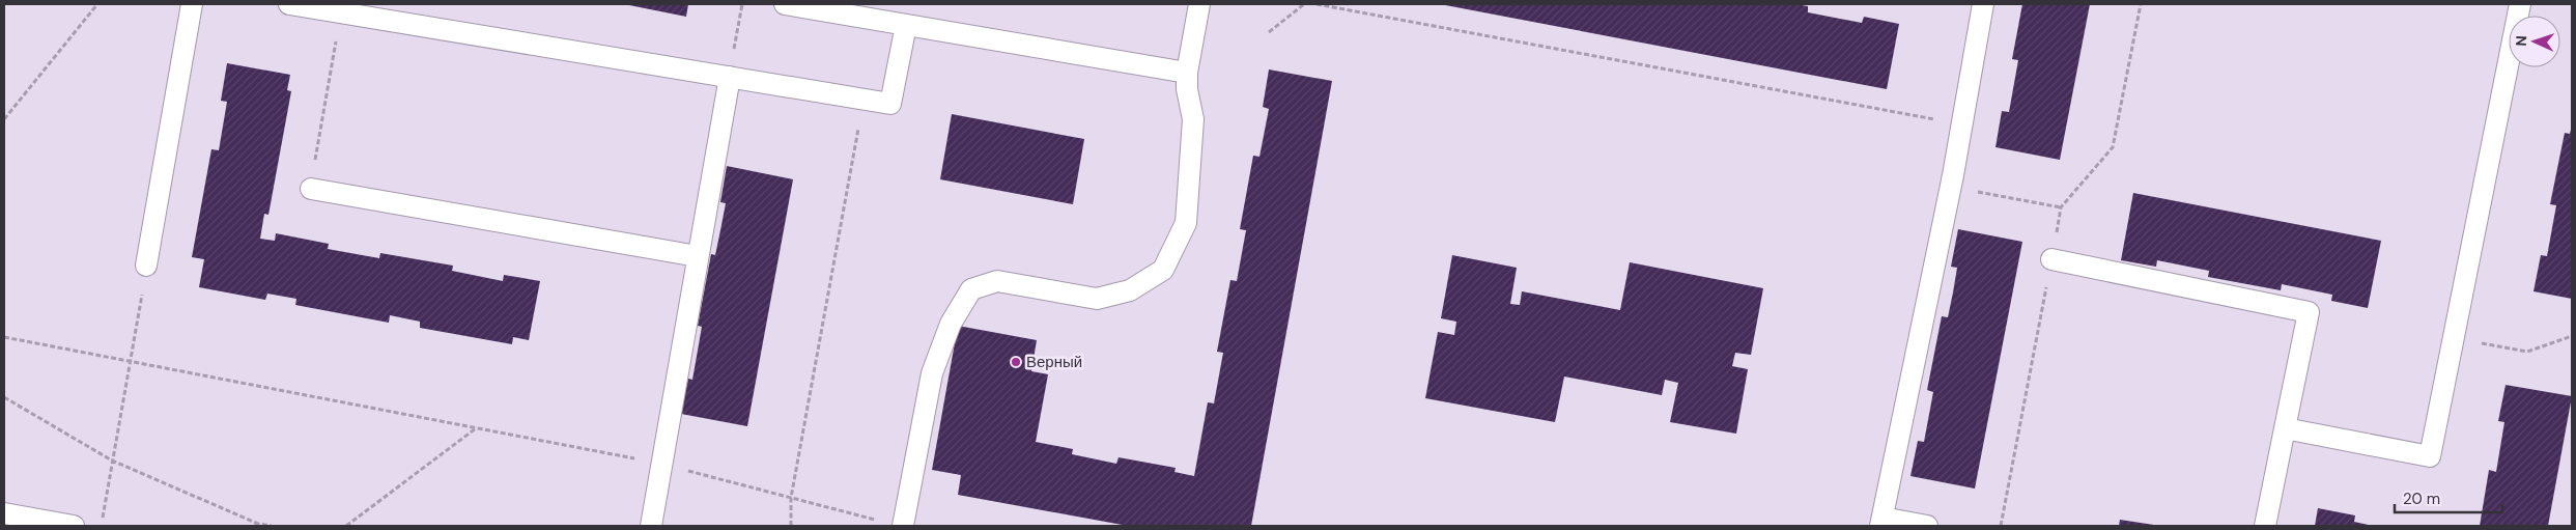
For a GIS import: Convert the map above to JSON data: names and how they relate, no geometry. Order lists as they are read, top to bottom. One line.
{"places":["Верный"],"scale_bar":"20 m","north":"left"}
